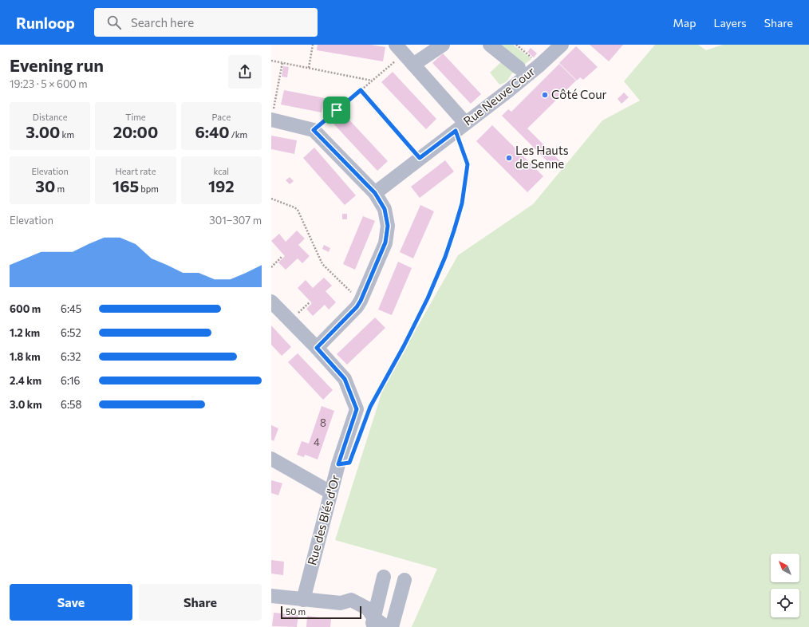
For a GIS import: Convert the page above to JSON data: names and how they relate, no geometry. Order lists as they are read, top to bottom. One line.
{"streets":{"street":["Rue Neuve Cour","Rue des Blés d'Or"]},"places":["Côté Cour","Les Hauts de Senne"],"house_numbers":["8","4"],"scale_bar":"50 m","north":"top left","page":{"header":"Runloop","search":"Search here","nav":["Map","Layers","Share"],"heading":["Evening run","19:23 · 5 × 600 m"],"stats":[["Distance","3.00 km"],["Time","20:00"],["Pace","6:40 /km"],["Elevation","30 m"],["Heart rate","165 bpm"],["kcal","192"]],"chart":["Elevation","301–307 m"],"list":[{"name":"600 m","note":"6:45"},{"name":"1.2 km","note":"6:52"},{"name":"1.8 km","note":"6:32"},{"name":"2.4 km","note":"6:16"},{"name":"3.0 km","note":"6:58"}],"buttons":["Save","Share"],"scale":"50 m"}}
